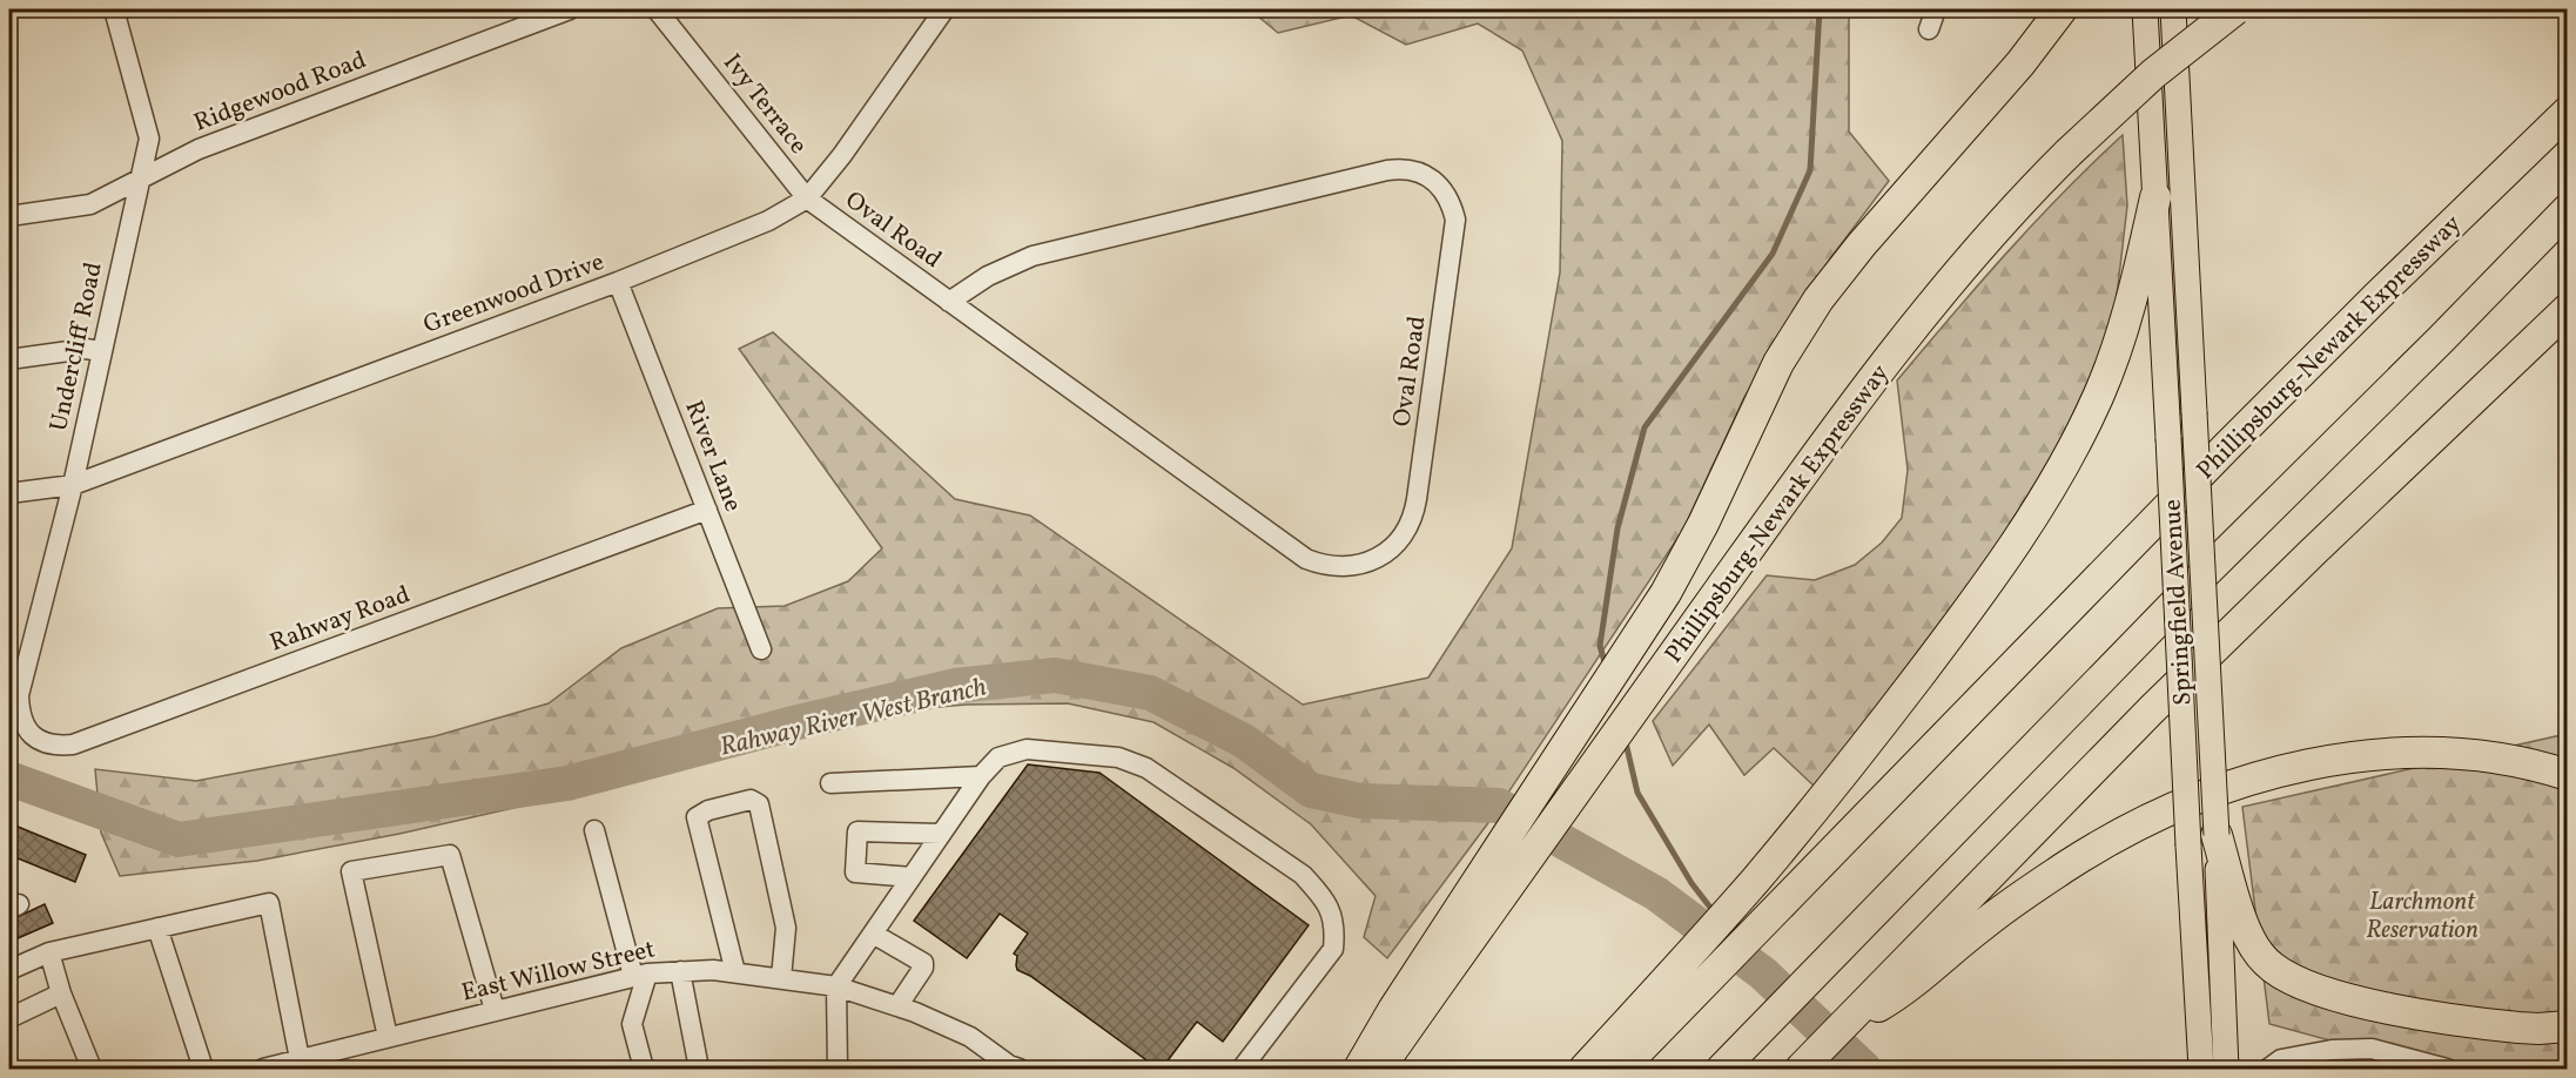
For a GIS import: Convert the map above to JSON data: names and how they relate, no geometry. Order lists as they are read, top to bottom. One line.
{"streets":{"highway":["Phillipsburg-Newark Expressway"],"main road":["Springfield Avenue"],"street":["Ridgewood Road","Ivy Terrace","Oval Road","Greenwood Drive","Undercliff Road","River Lane","Rahway Road","East Willow Street"]},"crossings":[["Ridgewood Road","Undercliff Road"],["Ivy Terrace","Oval Road"],["Ivy Terrace","Greenwood Drive"],["Oval Road","Greenwood Drive"],["Greenwood Drive","Undercliff Road"],["Greenwood Drive","River Lane"],["Undercliff Road","Rahway Road"],["River Lane","Rahway Road"]],"water":["Rahway River West Branch"],"parks":["Larchmont Reservation"]}
